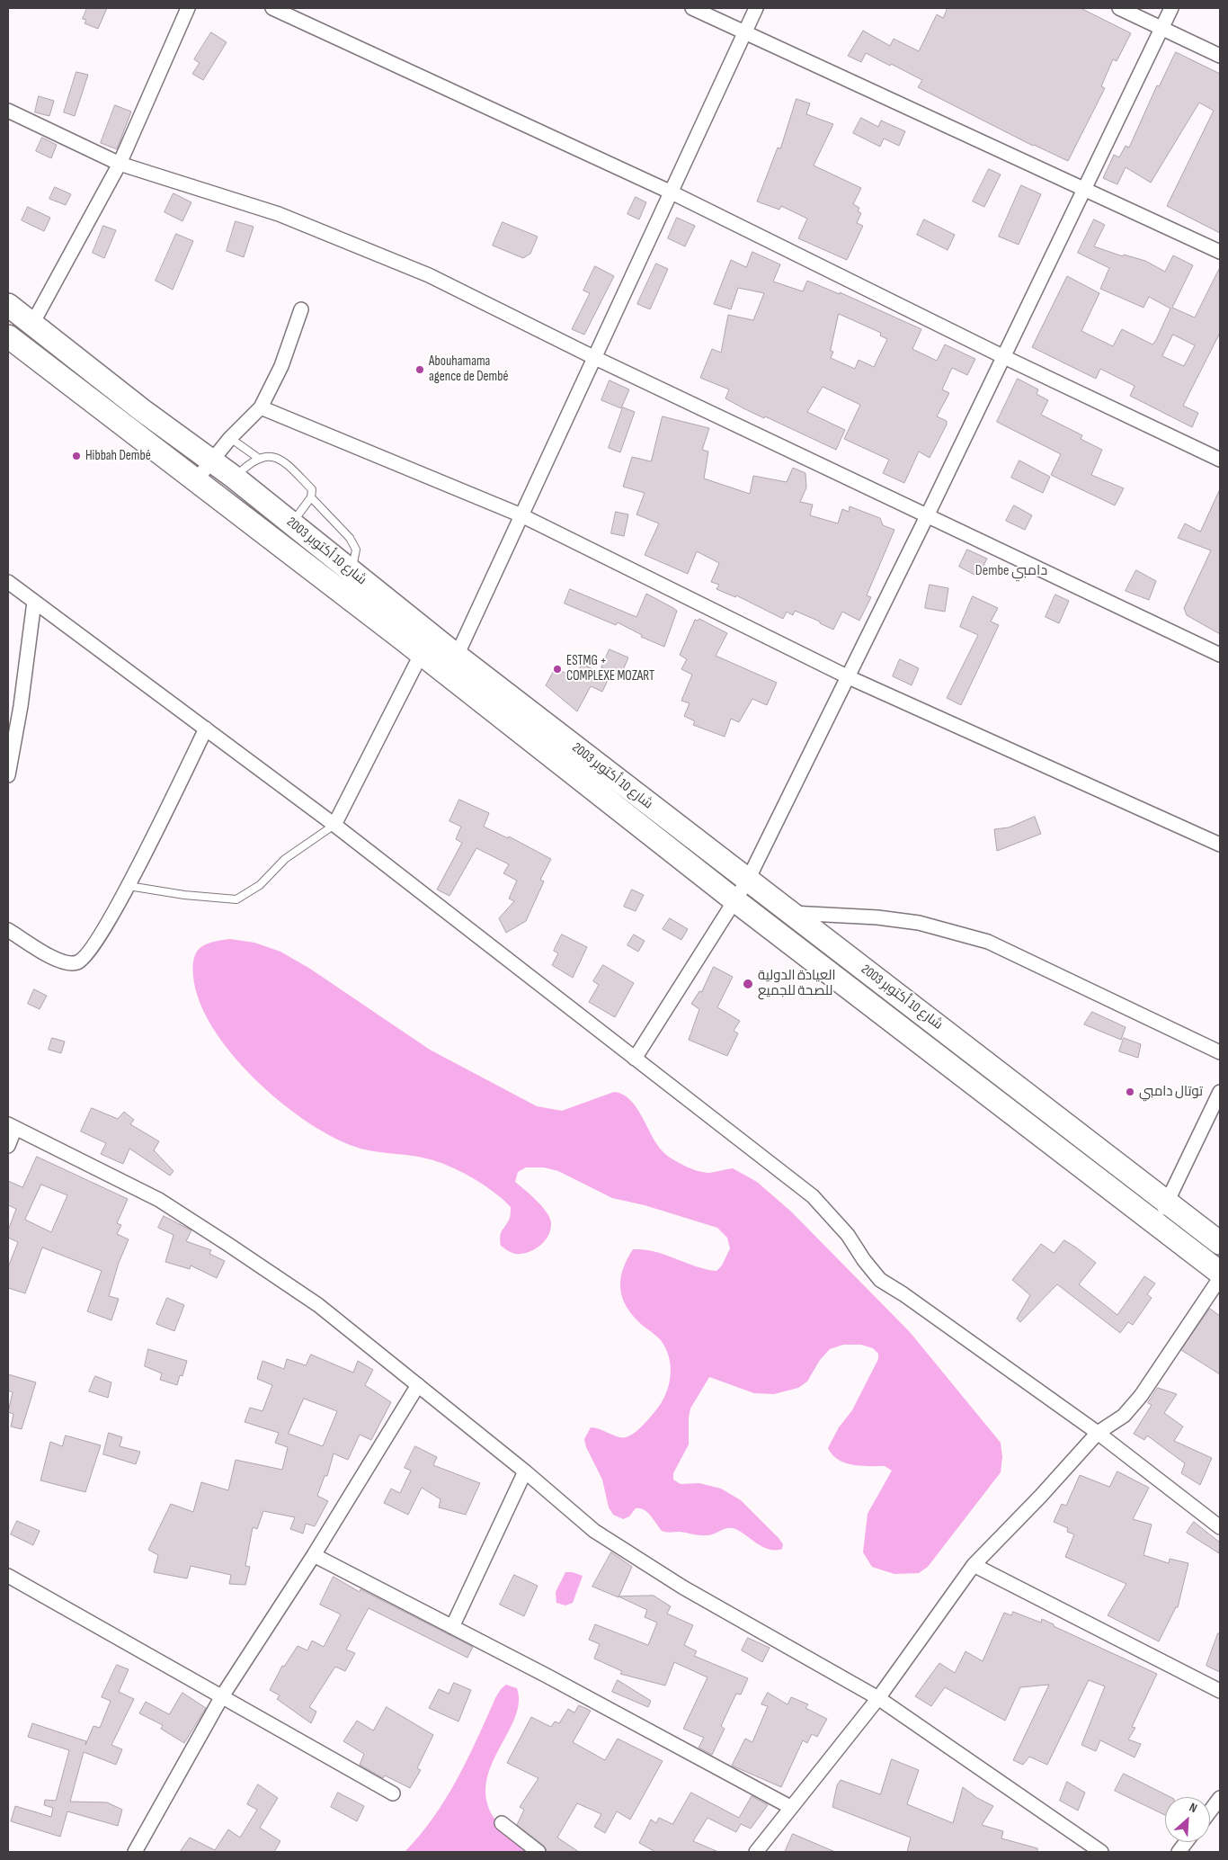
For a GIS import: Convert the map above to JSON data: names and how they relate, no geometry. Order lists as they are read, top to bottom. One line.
{"streets":{"highway":["شارع 10 أكتوبر 2003"]},"districts":["Dembe دامبي"],"places":["Abouhamama agence de Dembé","Hibbah Dembé","ESTMG + COMPLEXE MOZART","العيادة الدولية للصحة للجميع","توتال دامبي"],"north":"top right"}
